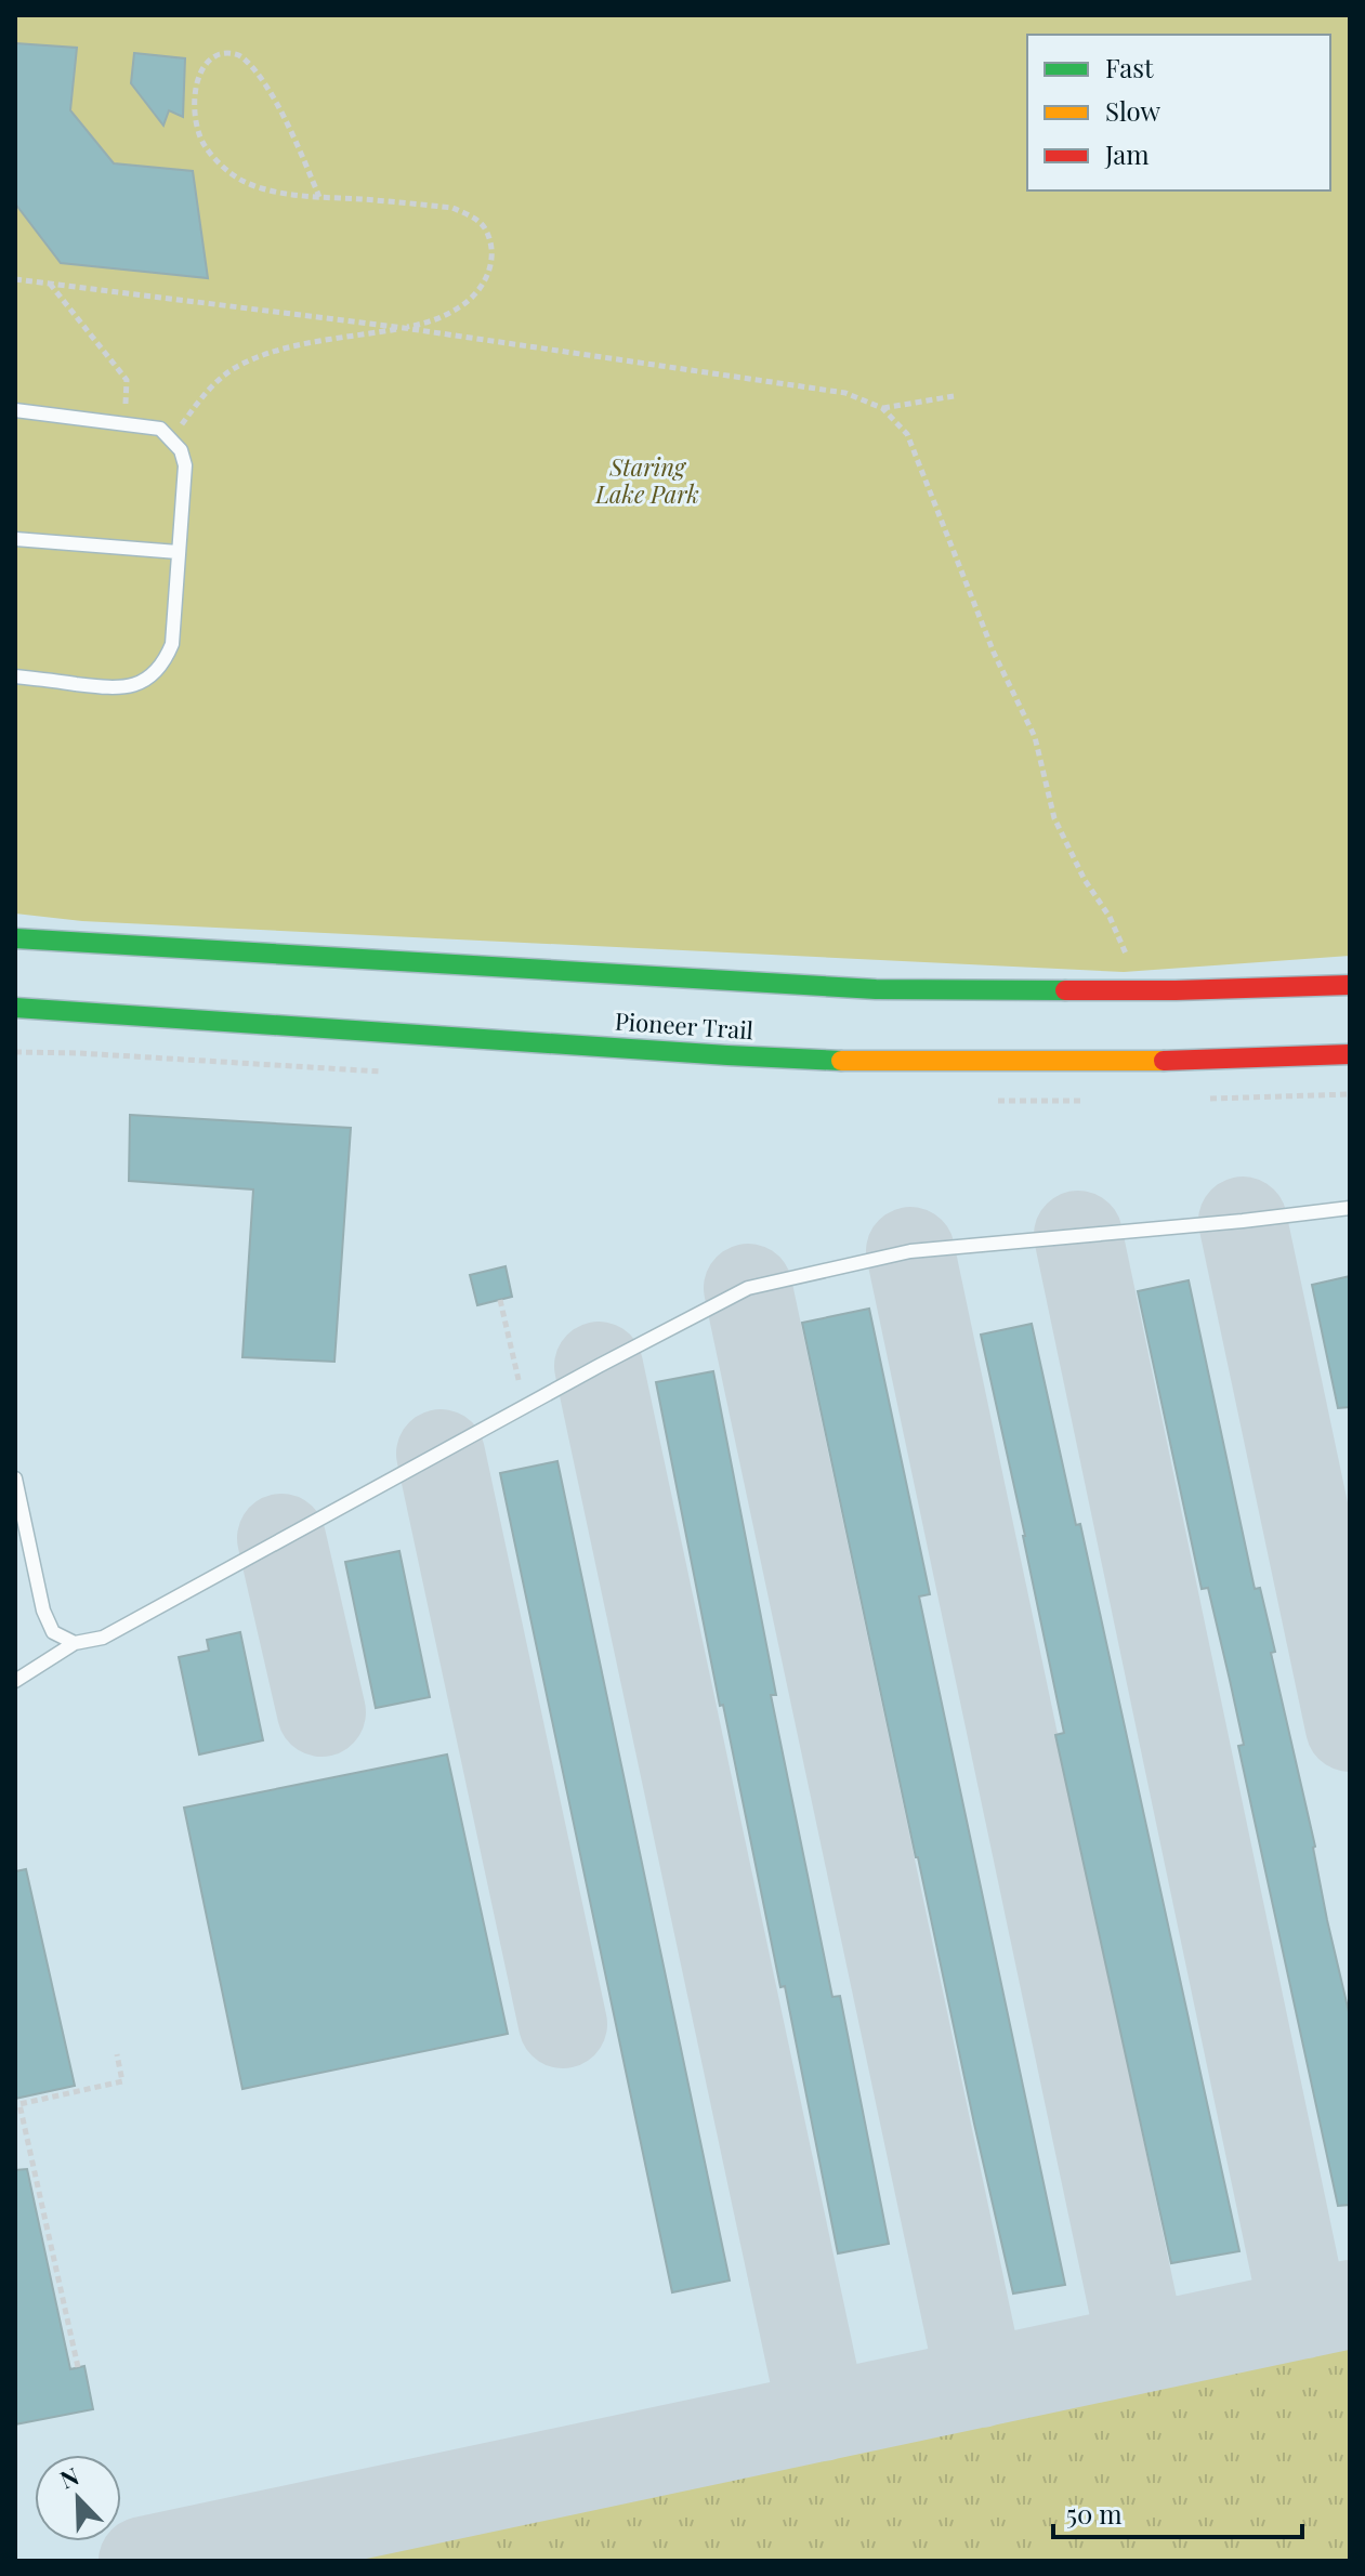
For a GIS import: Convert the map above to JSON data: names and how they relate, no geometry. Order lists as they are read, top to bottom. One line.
{"streets":{"main road":["Pioneer Trail"]},"parks":["Staring Lake Park"],"legend":["Fast","Slow","Jam"],"scale_bar":"50 m","north":"top left"}
